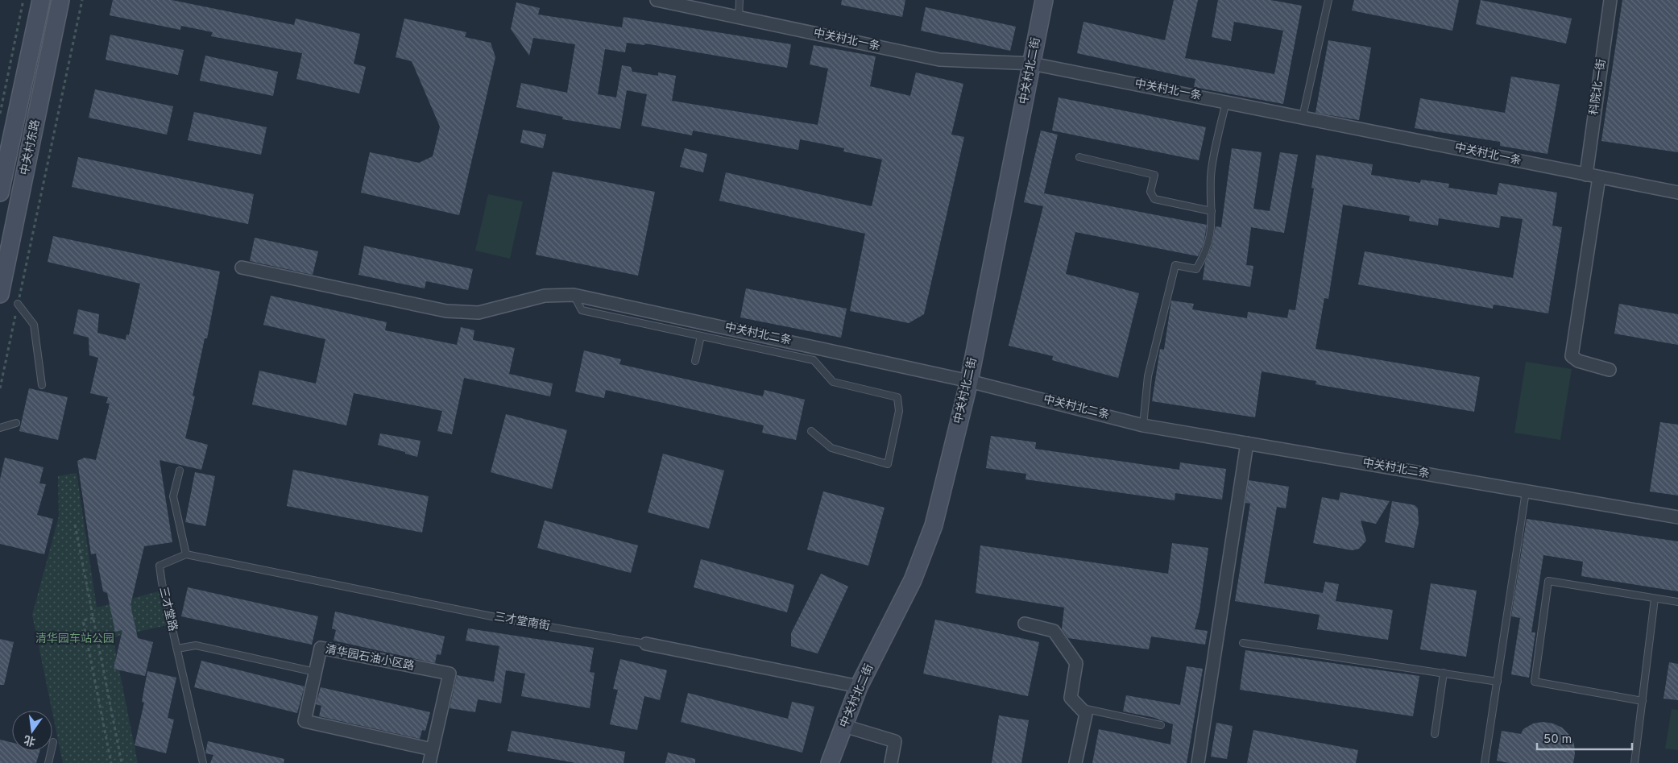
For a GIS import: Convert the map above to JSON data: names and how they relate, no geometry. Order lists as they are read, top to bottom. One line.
{"streets":{"street":["中关村北一条","中关村北二街","科院北一街","中关村东路","中关村北二条","三才堂南街","清华园石油小区路"],"lane":["三才堂路"]},"crossings":[["中关村北一条","中关村北二街"],["中关村北一条","科院北一街"],["中关村北二街","中关村北二条"],["中关村北二街","三才堂南街"],["三才堂路","三才堂南街"]],"parks":["清华园车站公园"],"scale_bar":"50 m","north":"bottom"}
